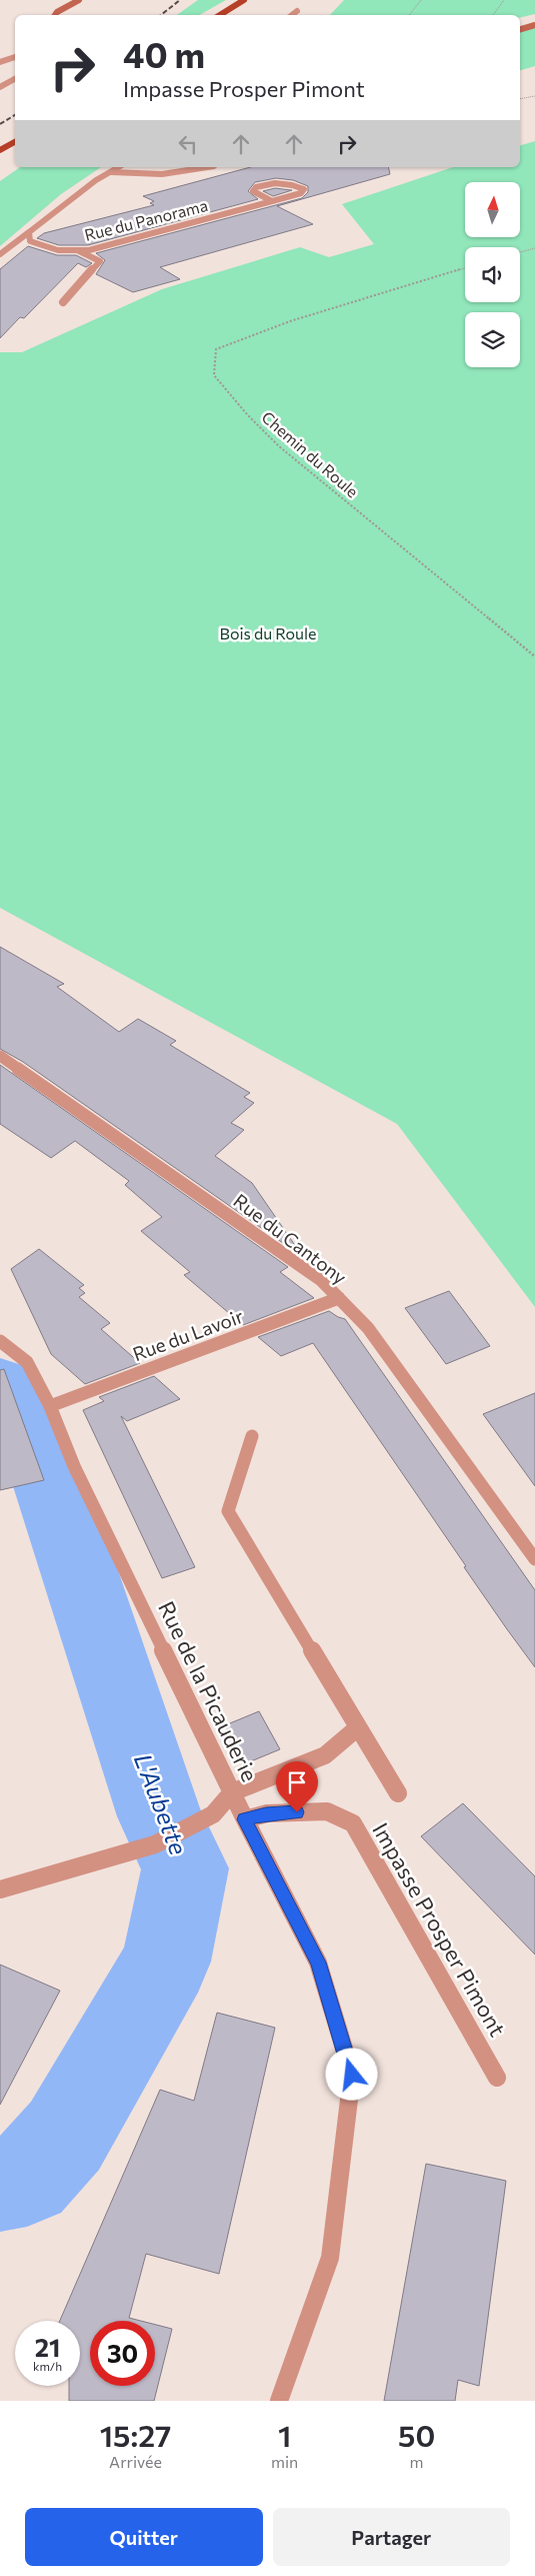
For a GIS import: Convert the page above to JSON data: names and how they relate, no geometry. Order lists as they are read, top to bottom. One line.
{"streets":{"street":["Rue du Panorama","Rue du Cantony","Rue du Lavoir","Rue de la Picauderie","Impasse Prosper Pimont"],"path":["Chemin du Roule"]},"crossings":[["Rue du Cantony","Rue du Lavoir"],["Rue du Lavoir","Rue de la Picauderie"],["Rue de la Picauderie","Impasse Prosper Pimont"]],"water":["L'Aubette"],"parks":["Bois du Roule"],"north":"top","page":{"turn":["40 m","Impasse Prosper Pimont"],"speed":"21 km/h","limit":"30","eta":["15:27","Arrivée","1","min","50","m"],"buttons":["Quitter","Partager"]}}
